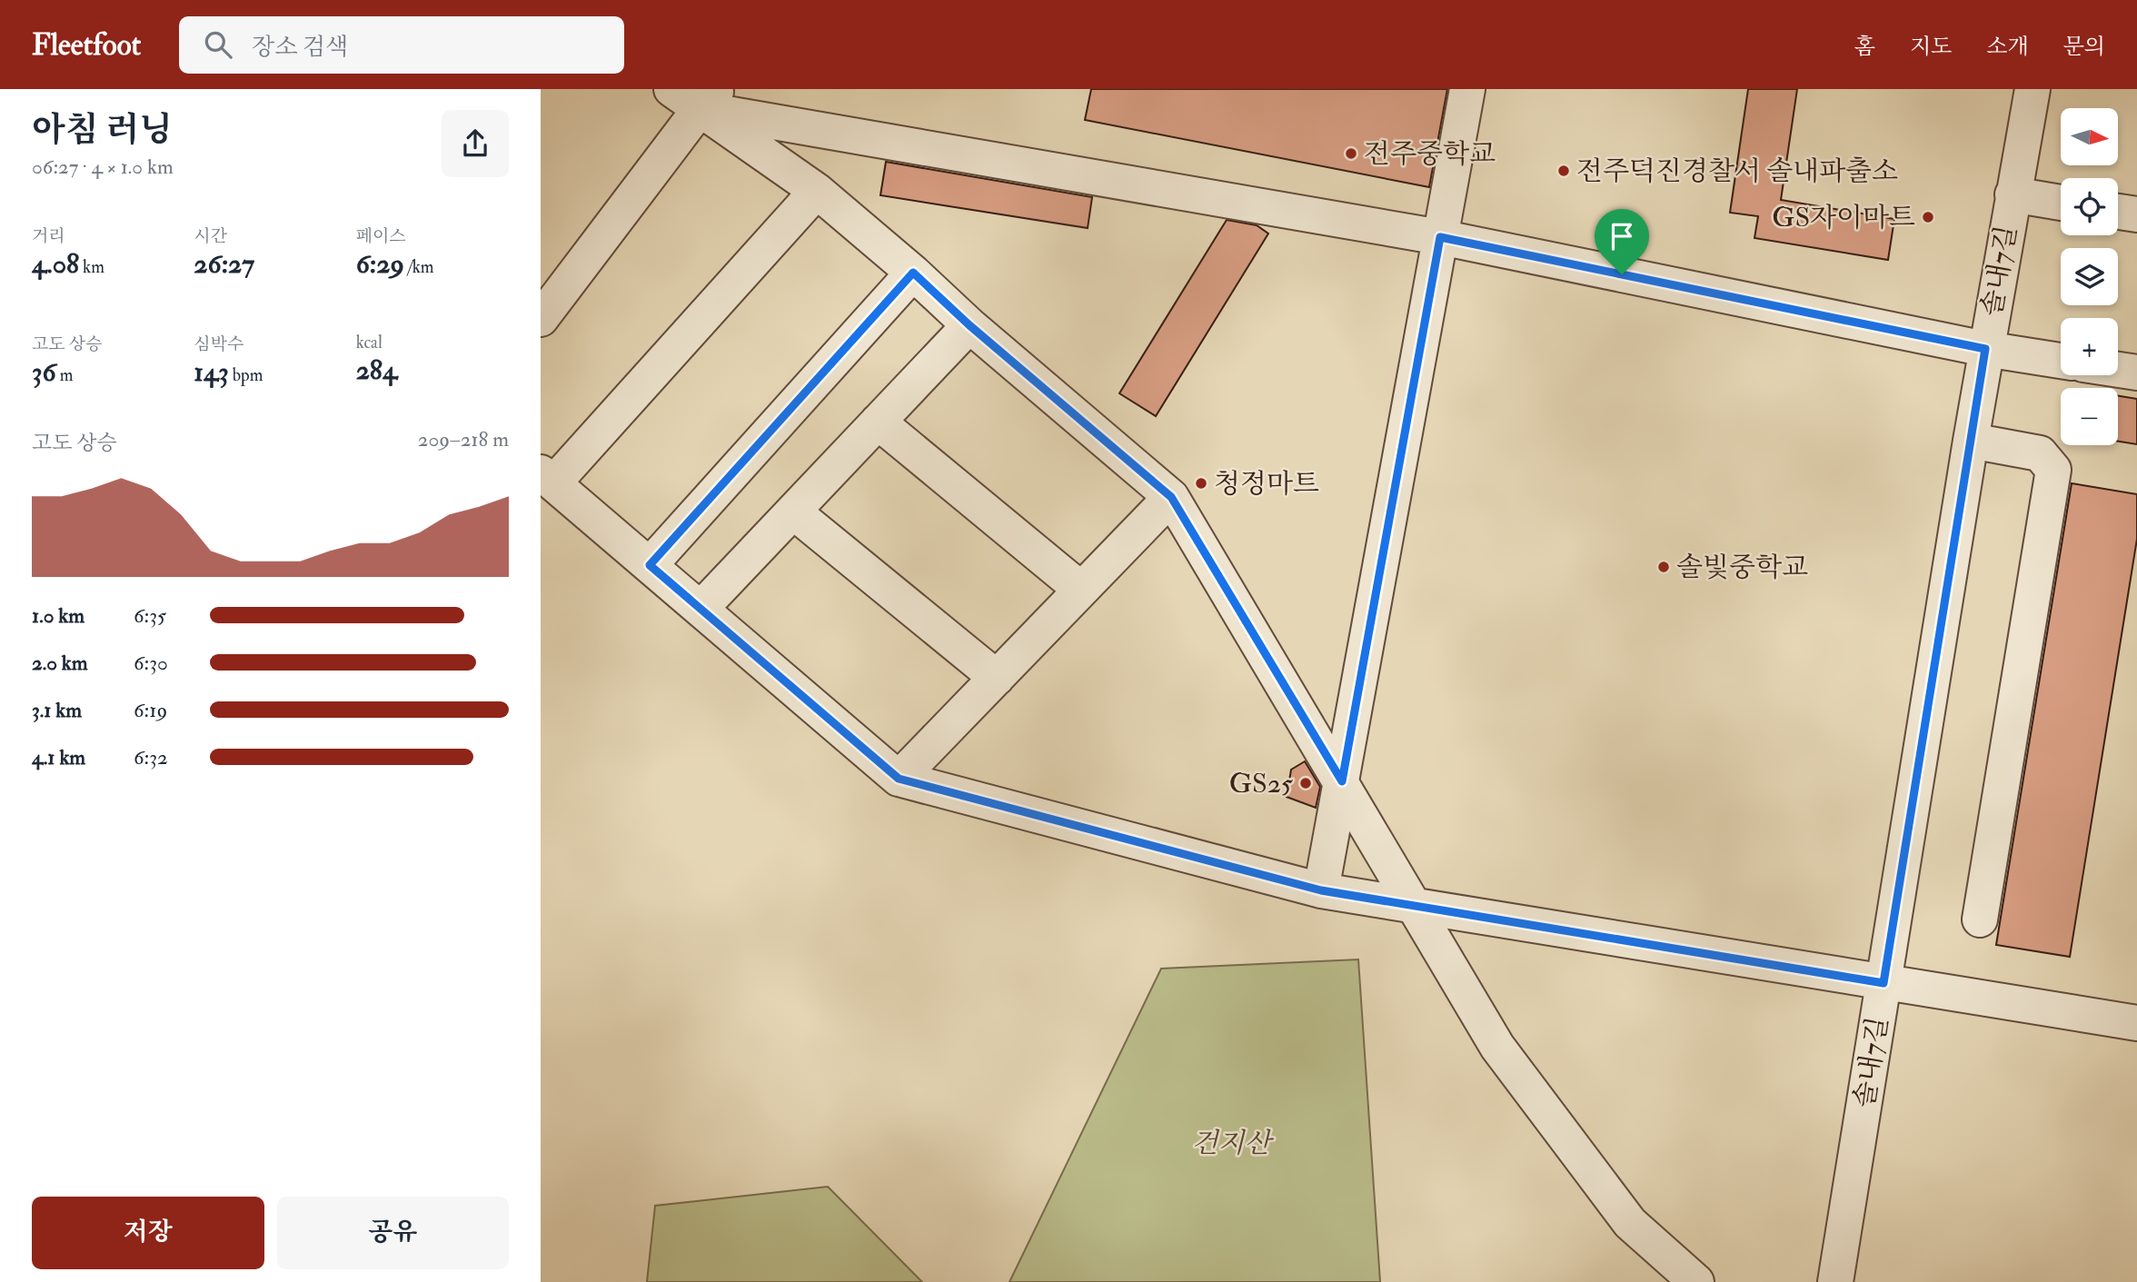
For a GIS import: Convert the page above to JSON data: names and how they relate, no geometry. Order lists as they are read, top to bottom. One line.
{"streets":{"street":["솔내7길"]},"parks":["건지산"],"places":["전주중학교","전주덕진경찰서 솔내파출소","GS자이마트","청정마트","솔빛중학교","GS25"],"north":"right","page":{"header":"Fleetfoot","search":"장소 검색","nav":["홈","지도","소개","문의"],"heading":["아침 러닝","06:27 · 4 × 1.0 km"],"map_buttons":["+","−"],"stats":[["거리","4.08 km"],["시간","26:27"],["페이스","6:29 /km"],["고도 상승","36 m"],["심박수","143 bpm"],["kcal","284"]],"chart":["고도 상승","209–218 m"],"list":[{"name":"1.0 km","note":"6:35"},{"name":"2.0 km","note":"6:30"},{"name":"3.1 km","note":"6:19"},{"name":"4.1 km","note":"6:32"}],"buttons":["저장","공유"]}}
